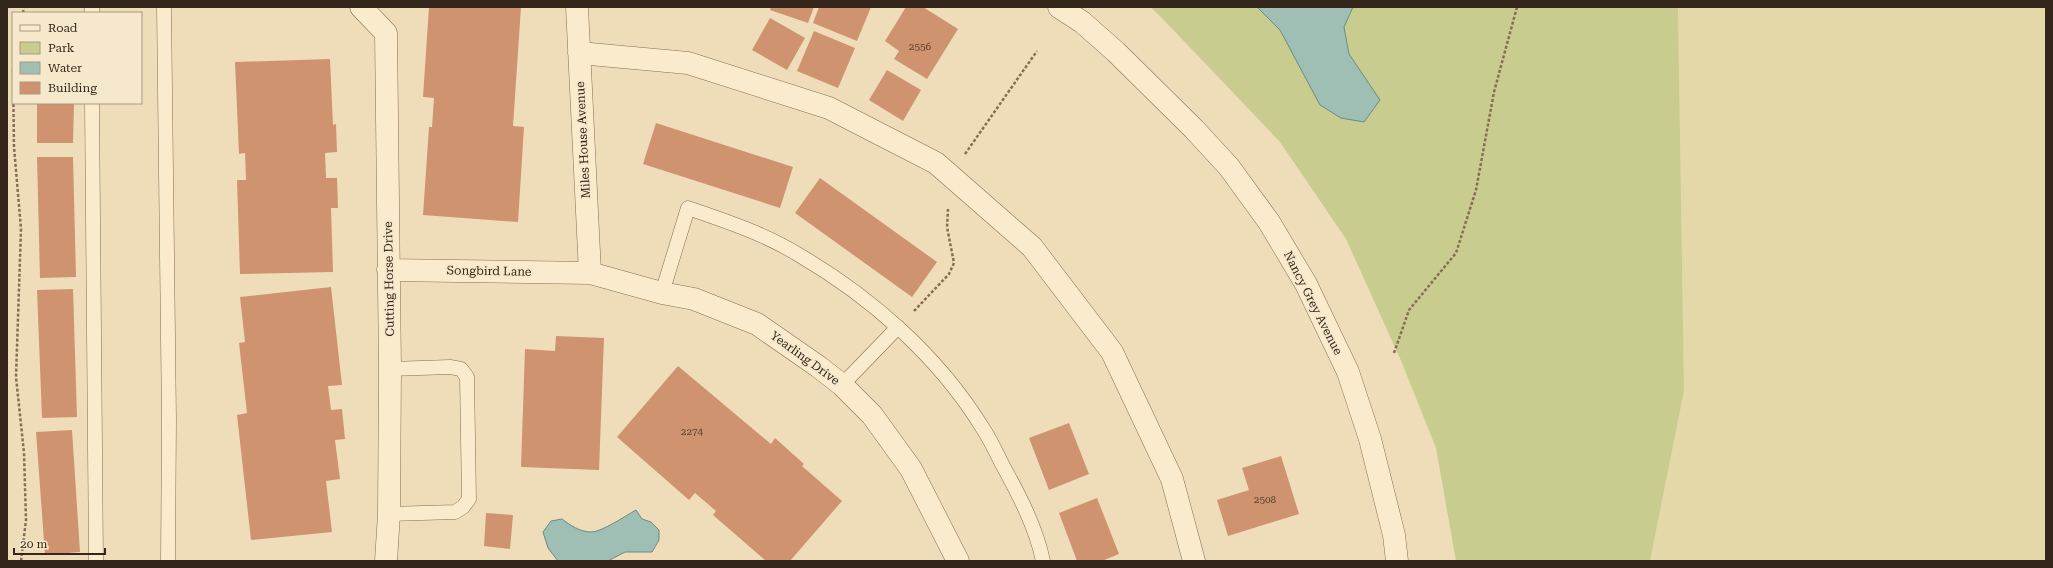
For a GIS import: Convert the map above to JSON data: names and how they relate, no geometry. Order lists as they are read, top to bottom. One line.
{"streets":{"street":["Miles House Avenue","Songbird Lane","Cutting Horse Drive","Nancy Grey Avenue","Yearling Drive"]},"crossings":[["Miles House Avenue","Songbird Lane"],["Miles House Avenue","Yearling Drive"],["Songbird Lane","Cutting Horse Drive"],["Songbird Lane","Yearling Drive"]],"house_numbers":["2556","2274","2508"],"legend":["Road","Park","Water","Building"],"scale_bar":"20 m"}
